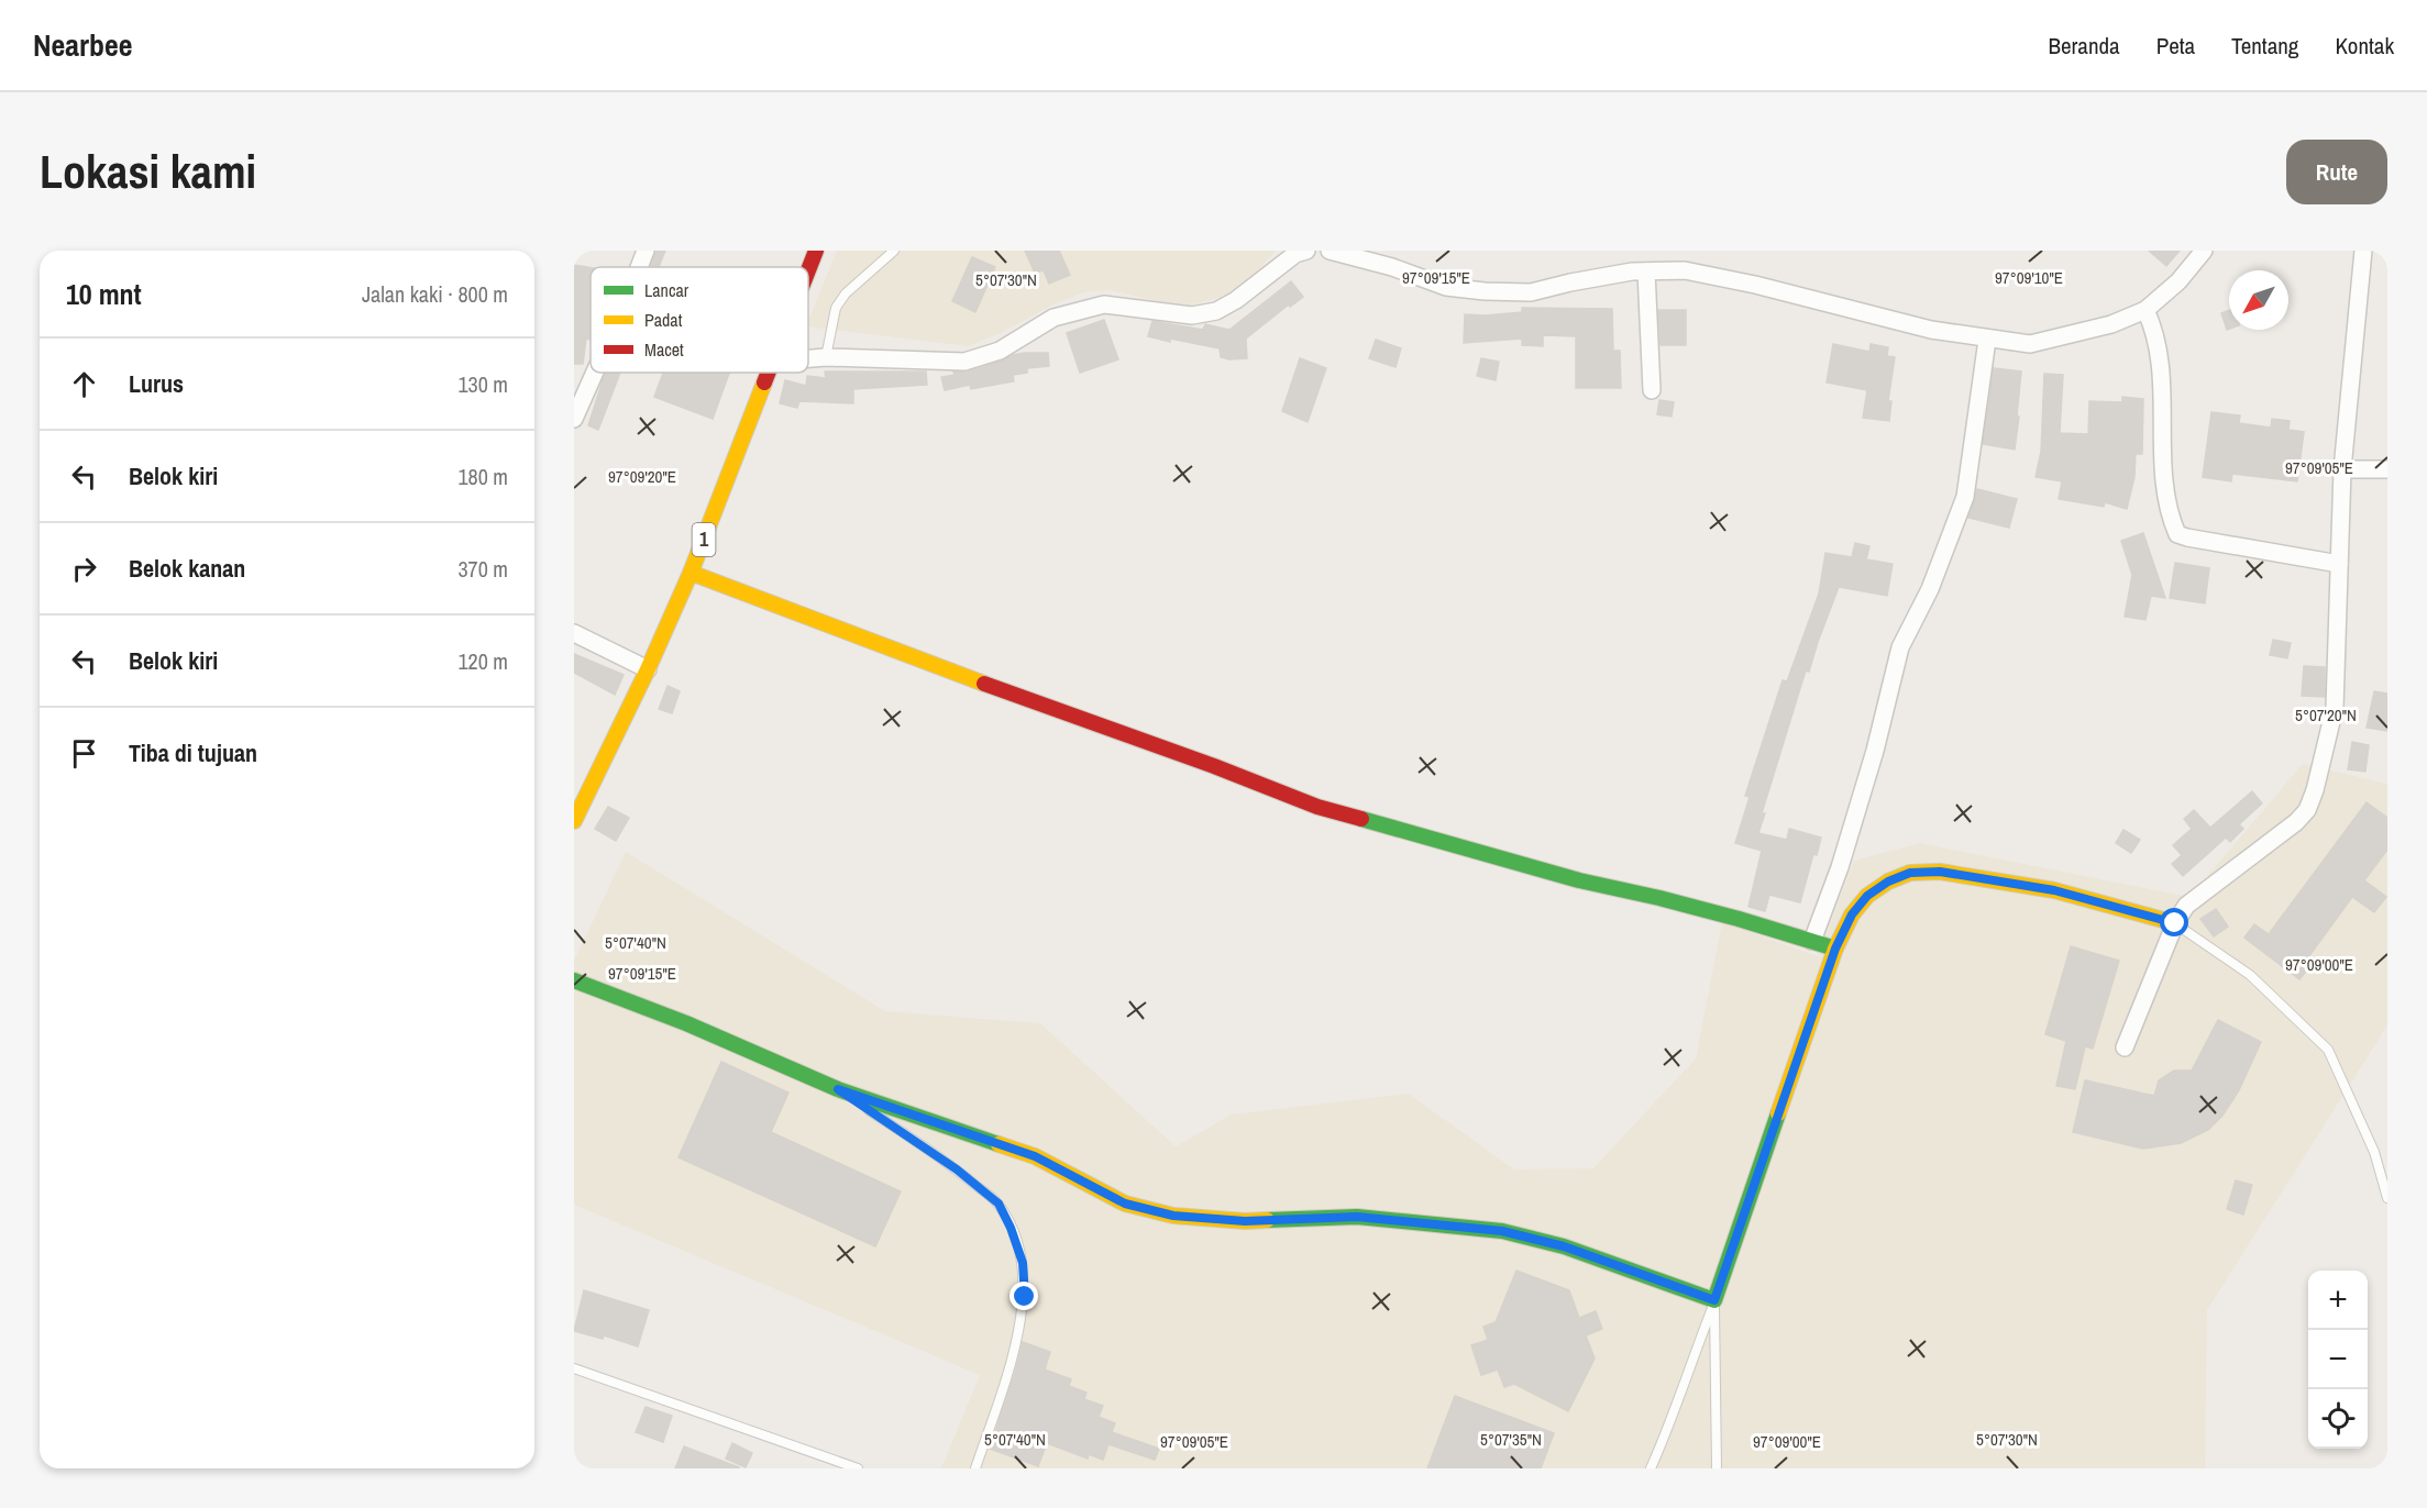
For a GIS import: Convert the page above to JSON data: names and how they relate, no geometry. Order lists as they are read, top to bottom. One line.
{"streets":{"main road":["1"]},"legend":["Lancar","Padat","Macet"],"north":"bottom left","page":{"header":"Nearbee","nav":["Beranda","Peta","Tentang","Kontak"],"buttons":"Rute","title":"Lokasi kami","heading":["10 mnt","Jalan kaki · 800 m"],"list":[["Lurus","130 m"],["Belok kiri","180 m"],["Belok kanan","370 m"],["Belok kiri","120 m"],"Tiba di tujuan"],"map_buttons":["+","−"]},"coordinates":["97°09'15\"E","97°09'10\"E","5°07'30\"N","97°09'05\"E","97°09'20\"E","5°07'20\"N","5°07'40\"N","97°09'00\"E","5°07'35\"N"]}
